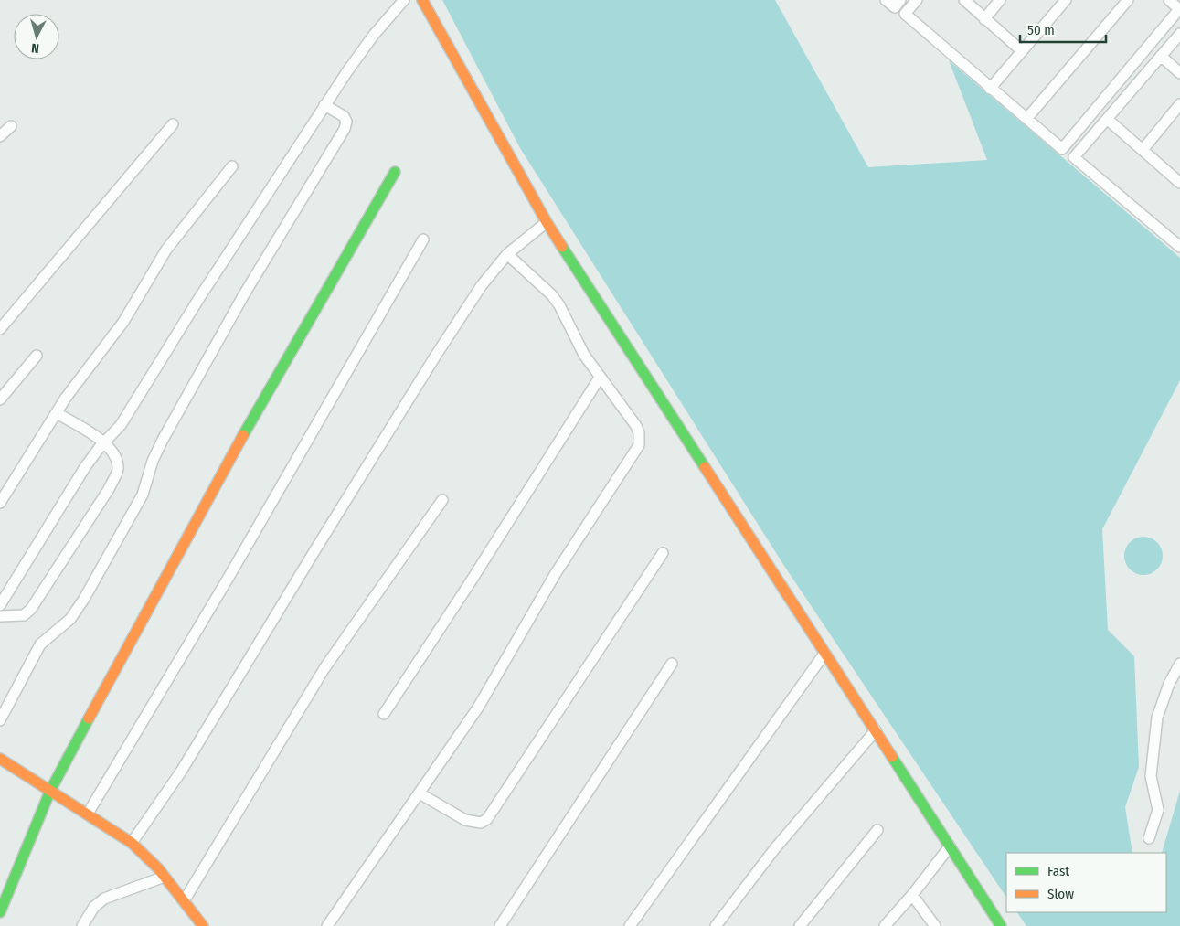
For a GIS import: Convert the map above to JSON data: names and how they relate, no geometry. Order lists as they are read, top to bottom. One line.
{"legend":["Fast","Slow"],"scale_bar":"50 m","north":"bottom"}
